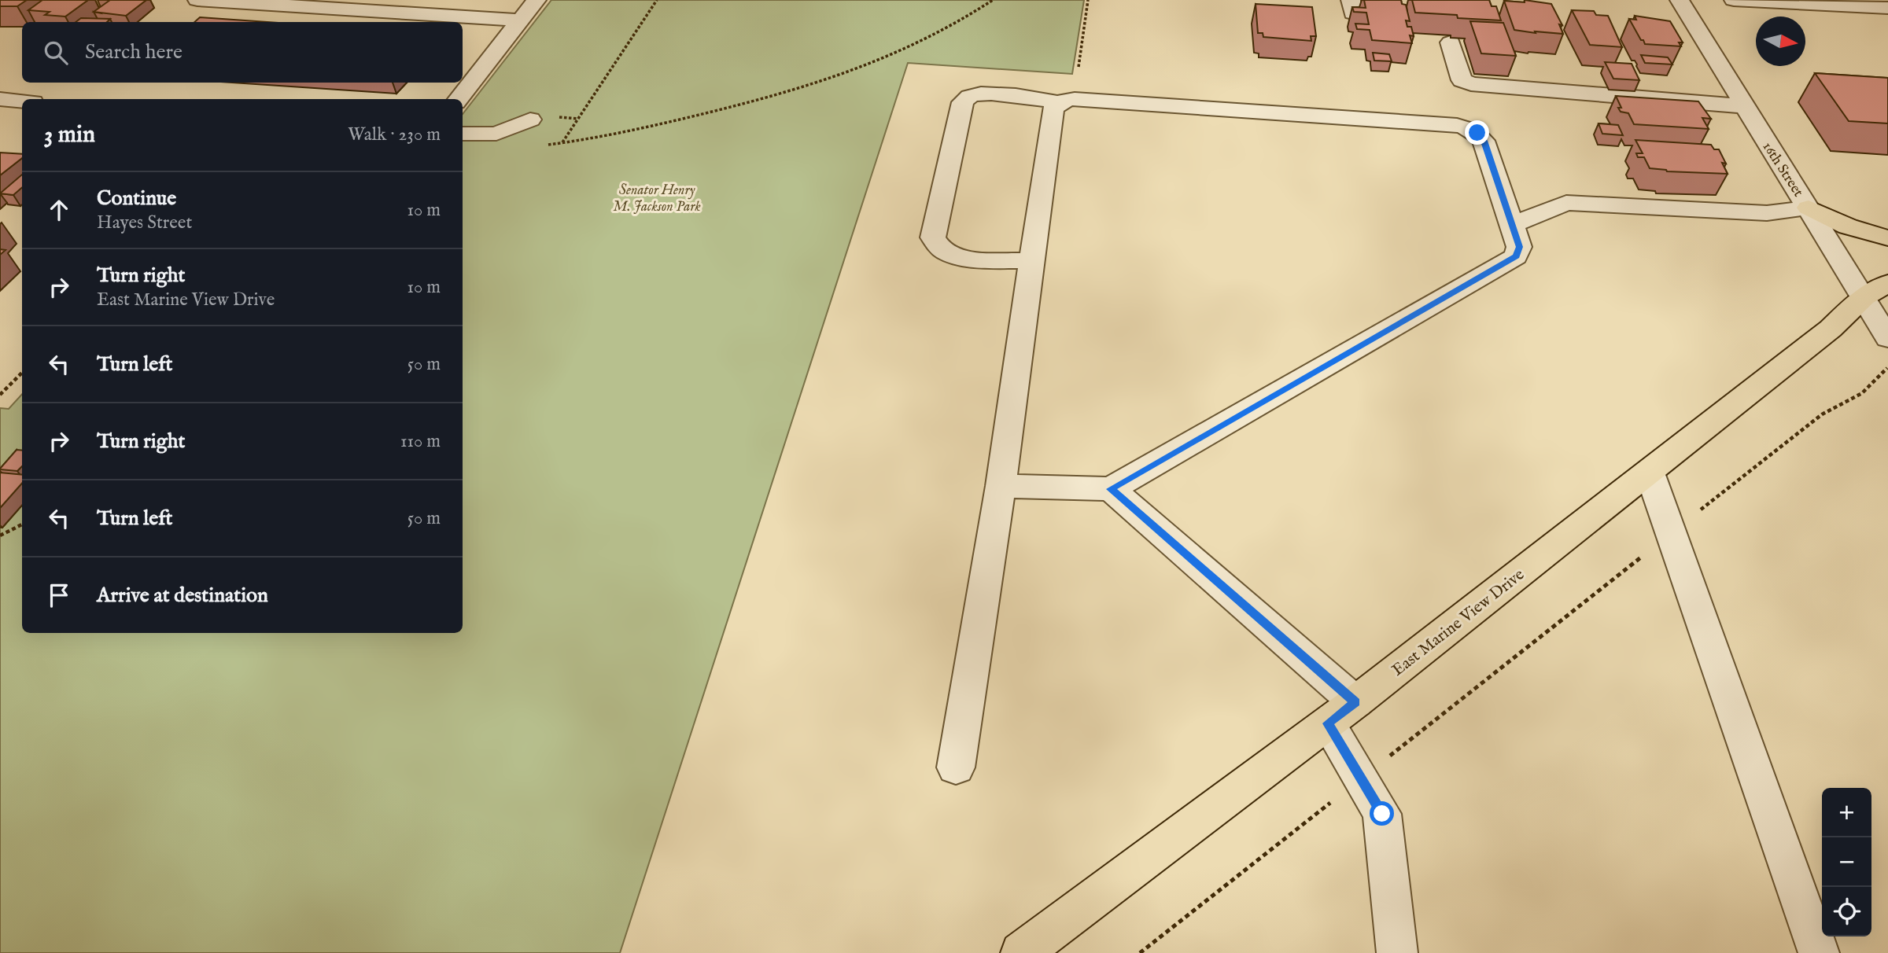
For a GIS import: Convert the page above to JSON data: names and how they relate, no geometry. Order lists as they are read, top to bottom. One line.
{"streets":{"main road":["East Marine View Drive"],"street":["16th Street"]},"crossings":[["16th Street","East Marine View Drive"]],"parks":["Senator Henry M. Jackson Park"],"north":"right","page":{"search":"Search here","heading":["3 min","Walk · 230 m"],"list":[["Continue","Hayes Street","10 m"],["Turn right","East Marine View Drive","10 m"],["Turn left","50 m"],["Turn right","110 m"],["Turn left","50 m"],"Arrive at destination"],"map_buttons":["+","−"]}}
